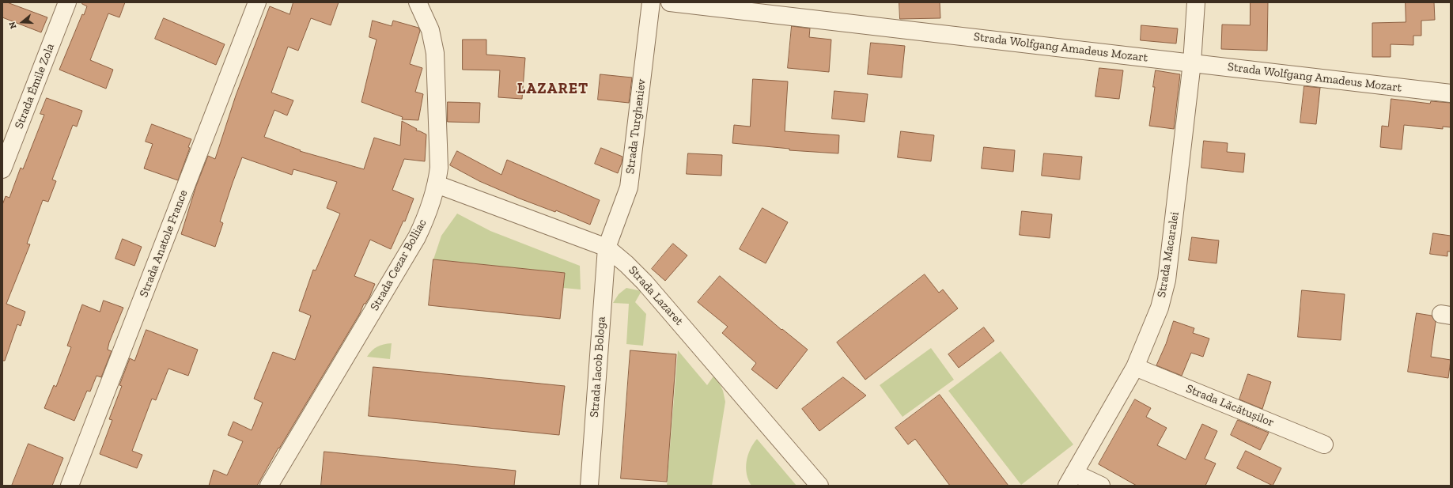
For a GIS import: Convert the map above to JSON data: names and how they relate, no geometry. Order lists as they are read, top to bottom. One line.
{"streets":{"street":["Strada Wolfgang Amadeus Mozart","Strada Émile Zola","Strada Turgheniev","Strada Anatole France","Strada Macaralei","Strada Cezar Bolliac","Strada Lazaret","Strada Iacob Bologa","Strada Lăcătușilor"]},"crossings":[["Strada Wolfgang Amadeus Mozart","Strada Macaralei"],["Strada Turgheniev","Strada Lazaret"],["Strada Turgheniev","Strada Iacob Bologa"],["Strada Macaralei","Strada Lăcătușilor"],["Strada Cezar Bolliac","Strada Lazaret"],["Strada Lazaret","Strada Iacob Bologa"]],"districts":["LAZARET"],"north":"left"}
